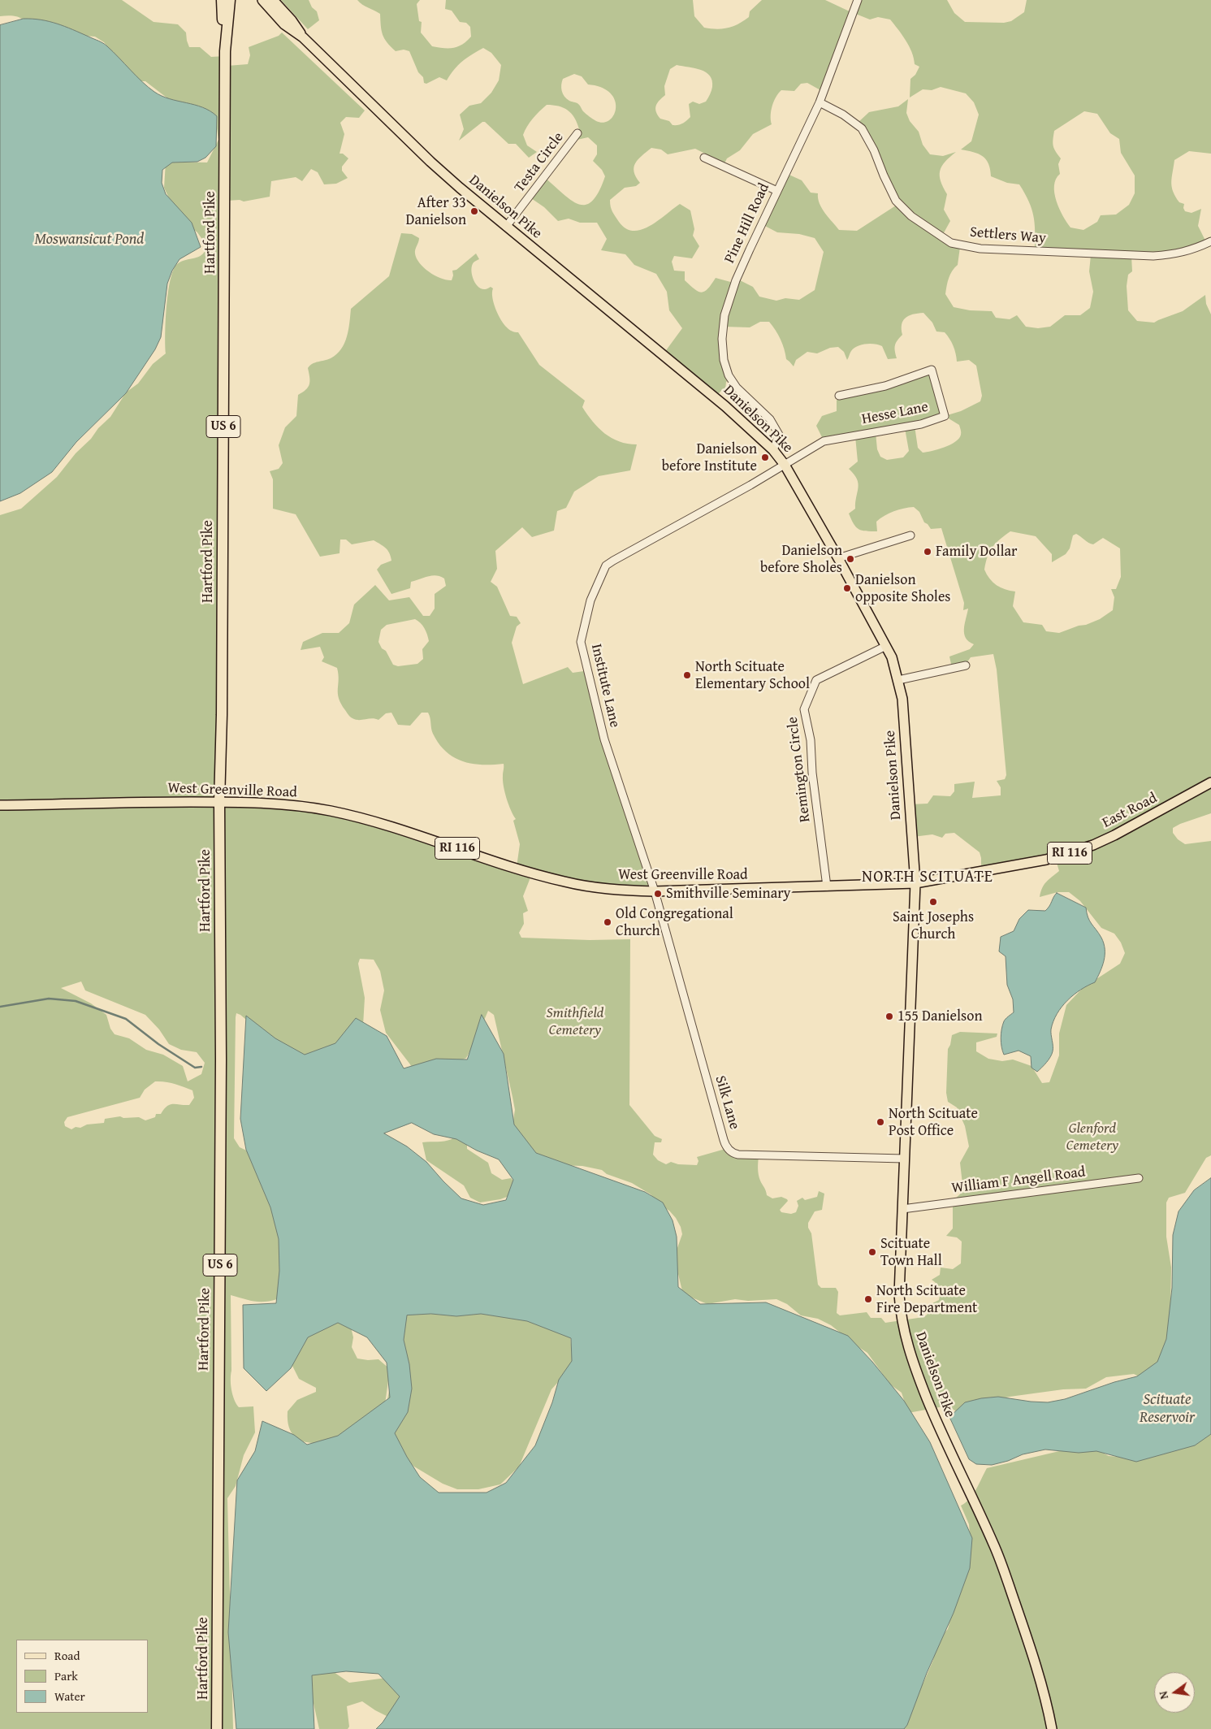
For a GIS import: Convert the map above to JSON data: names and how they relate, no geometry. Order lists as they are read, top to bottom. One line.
{"streets":{"highway":["Hartford Pike","US 6"],"main road":["Danielson Pike","West Greenville Road","East Road","RI 116"],"street":["Testa Circle","Pine Hill Road","Settlers Way","Hesse Lane","Institute Lane","Remington Circle","Silk Lane","William F Angell Road"]},"crossings":[["Testa Circle","Danielson Pike"],["Danielson Pike","Pine Hill Road"],["Danielson Pike","Hesse Lane"],["Danielson Pike","Institute Lane"],["Danielson Pike","Remington Circle"],["Danielson Pike","West Greenville Road"],["Danielson Pike","East Road"],["Danielson Pike","Silk Lane"],["Danielson Pike","William F Angell Road"],["Pine Hill Road","Settlers Way"],["Hartford Pike","West Greenville Road"],["Hesse Lane","Institute Lane"],["Institute Lane","West Greenville Road"],["Institute Lane","Silk Lane"],["Remington Circle","West Greenville Road"],["West Greenville Road","East Road"],["West Greenville Road","Silk Lane"]],"districts":["NORTH SCITUATE"],"water":["Moswansicut Pond","Scituate Reservoir"],"parks":["Smithfield Cemetery","Glenford Cemetery"],"places":["After 33 Danielson","Danielson before Institute","Family Dollar","Danielson before Sholes","Danielson opposite Sholes","North Scituate Elementary School","Smithville Seminary","Saint Josephs Church","Old Congregational Church","155 Danielson","North Scituate Post Office","Scituate Town Hall","North Scituate Fire Department"],"legend":["Road","Park","Water"],"north":"left"}
